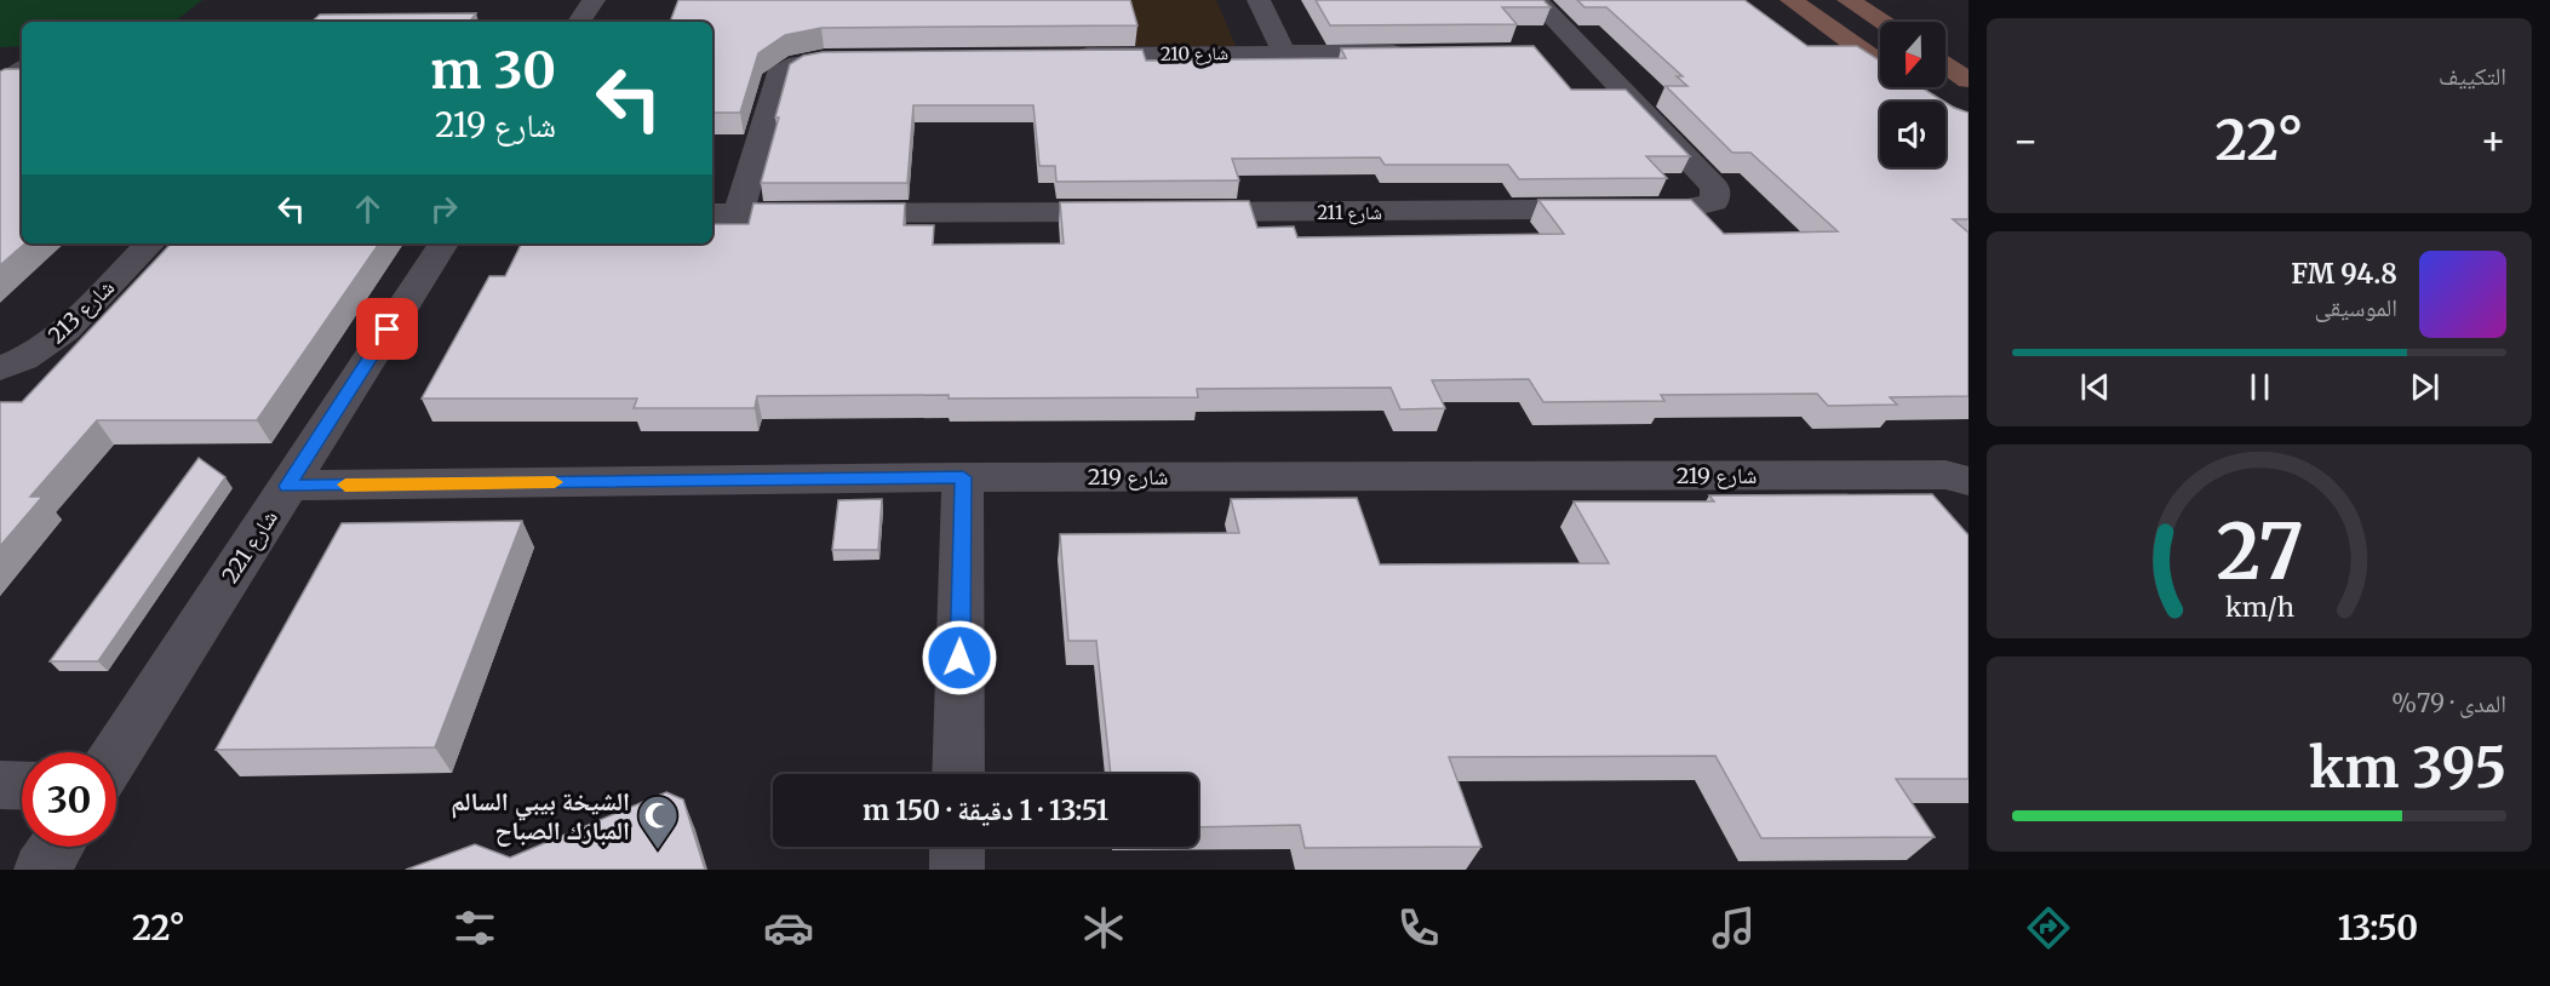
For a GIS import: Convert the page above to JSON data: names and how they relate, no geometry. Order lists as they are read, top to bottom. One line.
{"streets":{"street":["شارع 210","شارع 211","شارع 213","شارع 219","شارع 221"]},"crossings":[["شارع 219","شارع 221"]],"places":{"mosque":["الشيخة بيبي السالم المبارك الصباح"]},"north":"bottom","page":{"tile":["التكييف",["المدى · 79%","395 km"]],"turn":["30 m","شارع 219"],"heat":["−","22°","+"],"song":["94.8 FM","الموسيقى"],"limit":"30","trip":"13:51 · 1 دقيقة · 150 m","tabs":["13:50","22°"],"gauge":["27","km/h"]}}
